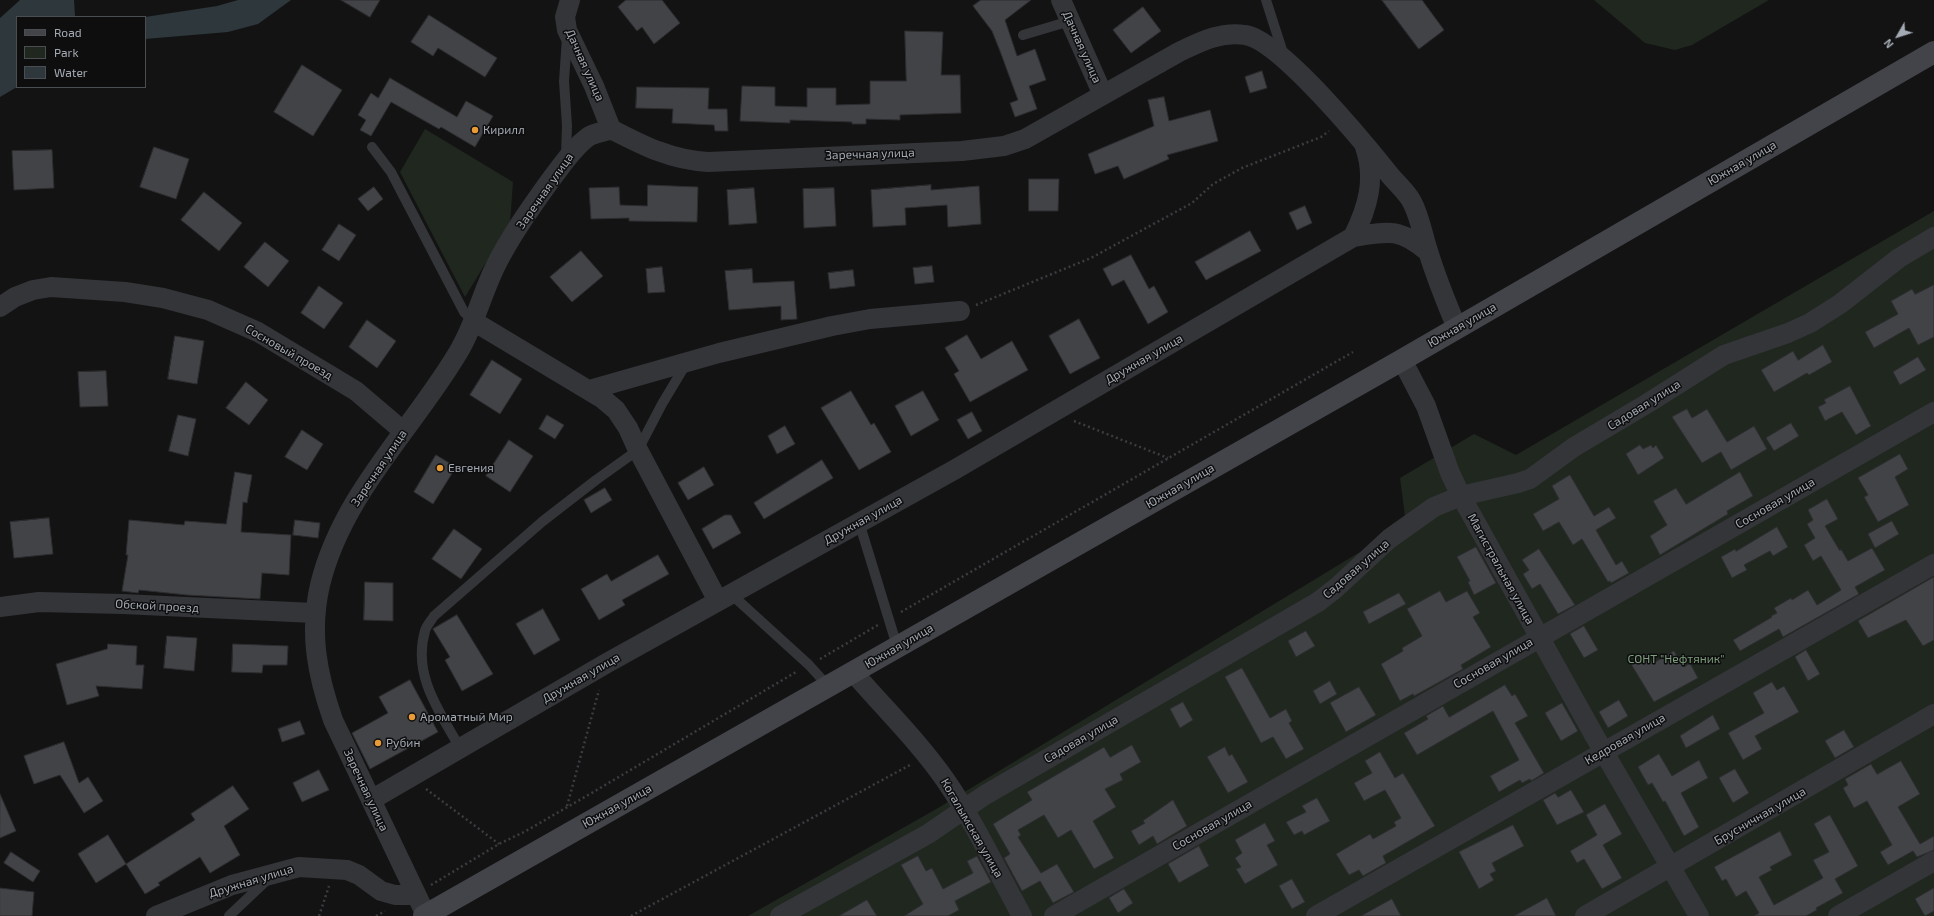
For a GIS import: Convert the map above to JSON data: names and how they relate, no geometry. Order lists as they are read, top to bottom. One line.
{"streets":{"street":["Дачная улица","Заречная улица","Южная улица","Сосновый проезд","Дружная улица","Садовая улица","Сосновая улица","Магистральная улица","Обской проезд","Кедровая улица","Брусничная улица","Когалымская улица"]},"crossings":[["Дачная улица","Заречная улица"],["Заречная улица","Южная улица"],["Заречная улица","Сосновый проезд"],["Заречная улица","Дружная улица"],["Заречная улица","Обской проезд"],["Южная улица","Магистральная улица"],["Южная улица","Когалымская улица"],["Садовая улица","Магистральная улица"],["Садовая улица","Когалымская улица"],["Сосновая улица","Магистральная улица"],["Магистральная улица","Кедровая улица"],["Магистральная улица","Брусничная улица"]],"parks":["СОНТ \"Нефтяник\""],"places":["Кирилл","Евгения","Ароматный Мир","Рубин"],"legend":["Road","Park","Water"],"north":"bottom left"}
